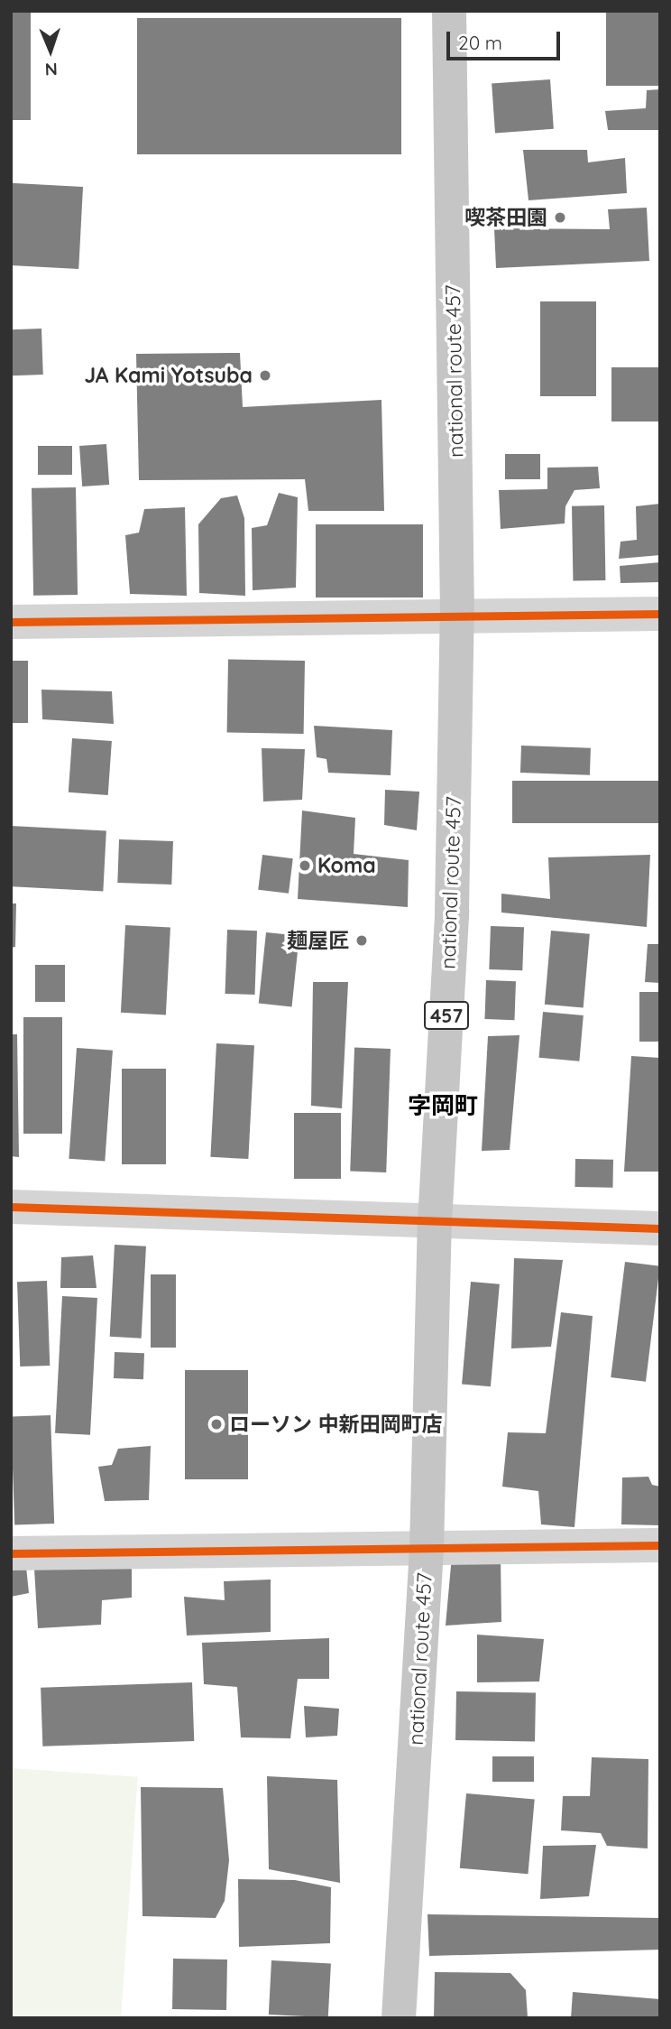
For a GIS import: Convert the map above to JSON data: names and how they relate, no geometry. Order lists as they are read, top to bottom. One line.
{"streets":{"highway":["national route 457","457"]},"districts":["字岡町"],"places":["喫茶田園","JA Kami Yotsuba","Koma","麺屋匠","ローソン 中新田岡町店"],"scale_bar":"20 m","north":"bottom"}
